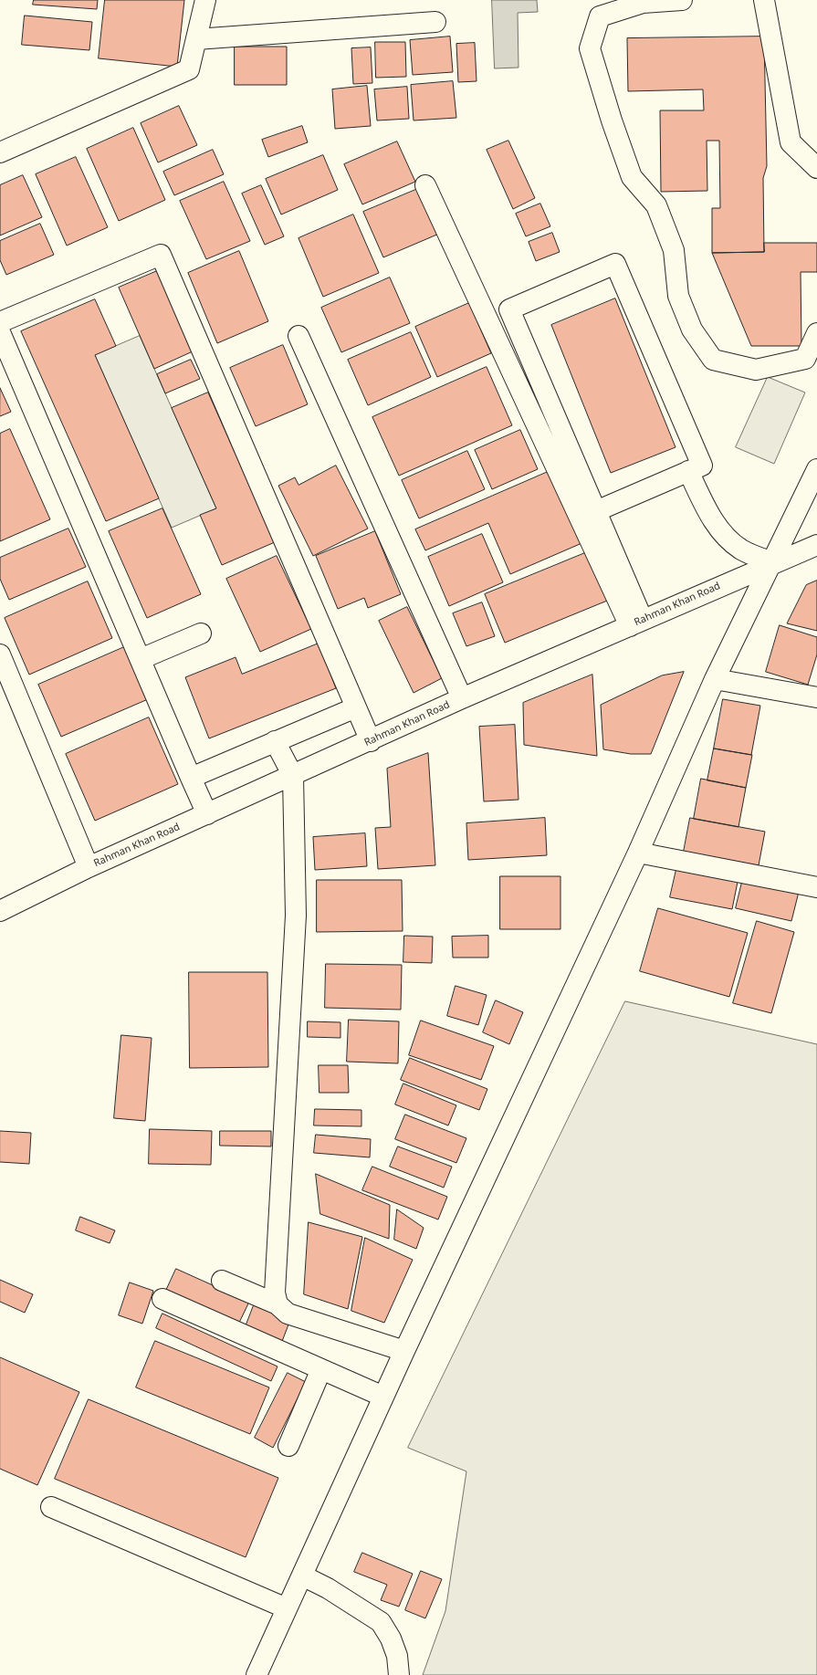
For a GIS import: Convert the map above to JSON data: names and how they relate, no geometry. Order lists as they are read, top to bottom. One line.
{"streets":{"street":["Rahman Khan Road"]}}
